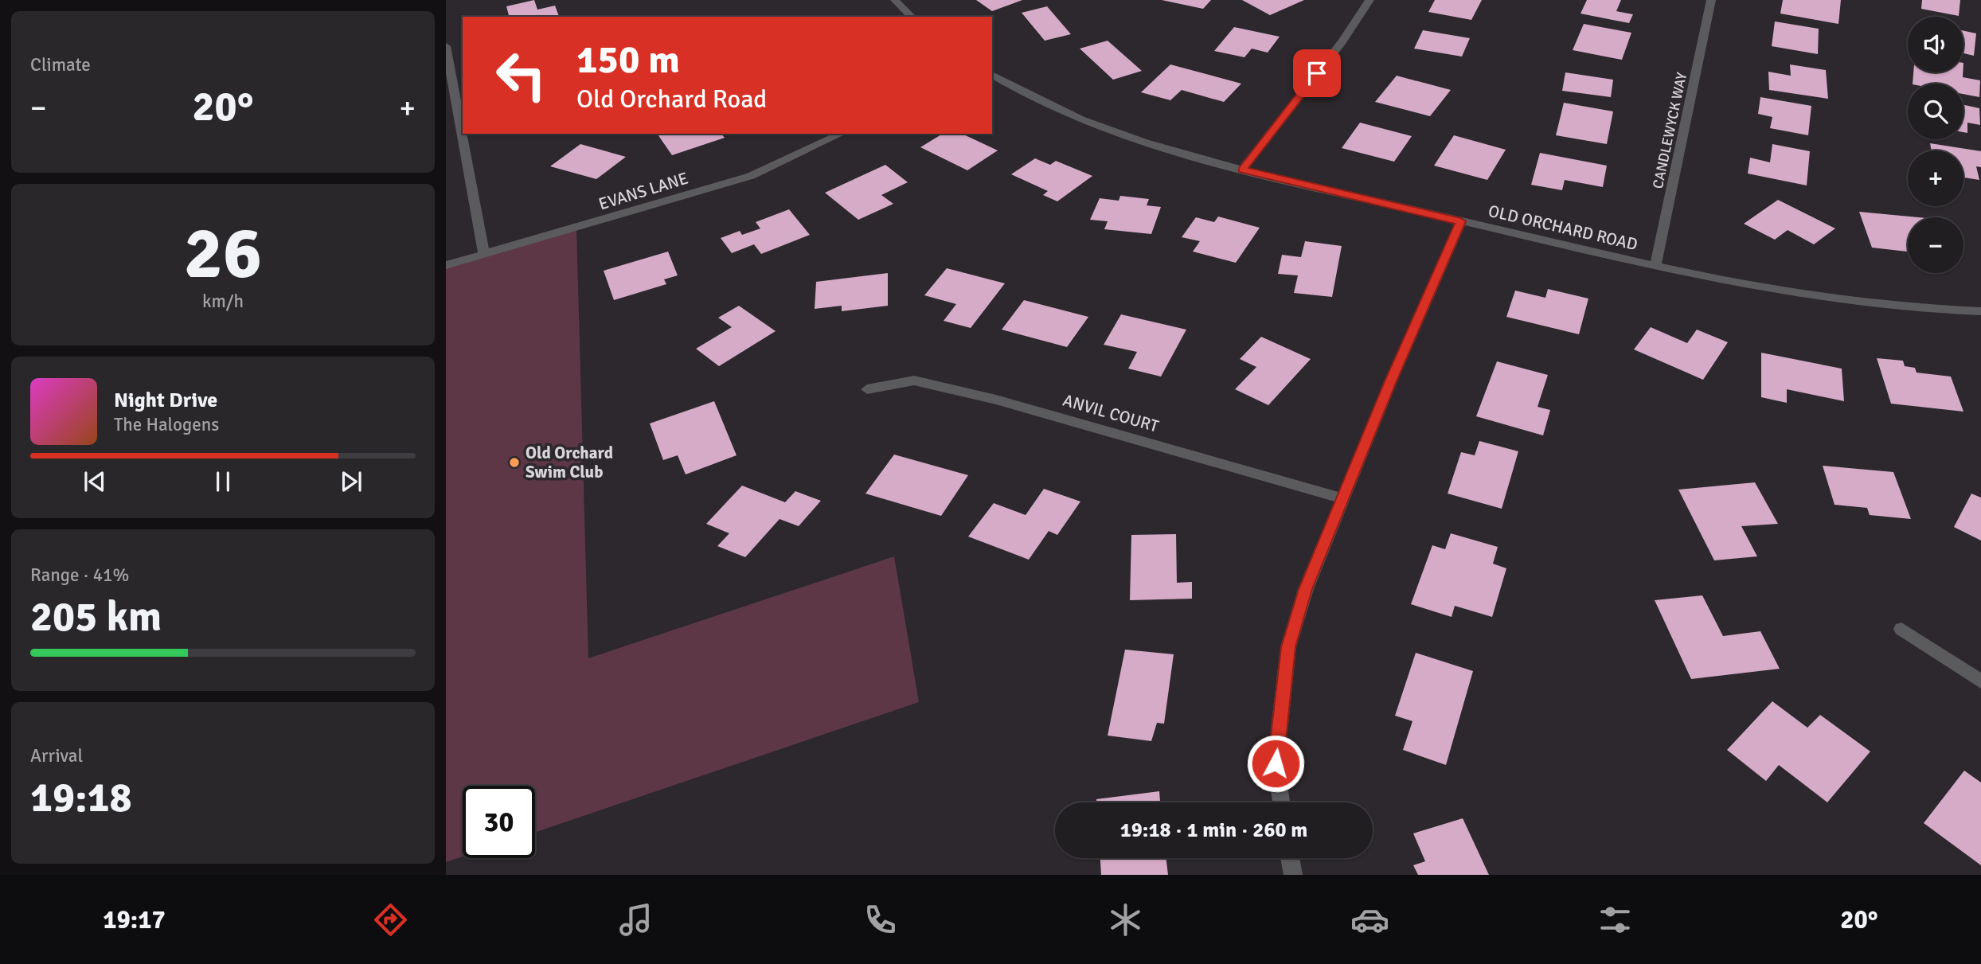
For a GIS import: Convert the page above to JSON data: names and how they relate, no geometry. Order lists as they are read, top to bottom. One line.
{"streets":{"street":["CANDLEWYCK WAY","EVANS LANE","OLD ORCHARD ROAD","ANVIL COURT"]},"crossings":[["CANDLEWYCK WAY","OLD ORCHARD ROAD"]],"places":["Old Orchard Swim Club"],"page":{"tile":["Climate",["26","km/h"],["Range · 41%","205 km"],["Arrival","19:18"]],"map_buttons":["+","−"],"turn":["150 m","Old Orchard Road"],"heat":["−","20°","+"],"song":["Night Drive","The Halogens"],"limit":"30","trip":"19:18 · 1 min · 260 m","tabs":["19:17","20°"]}}
